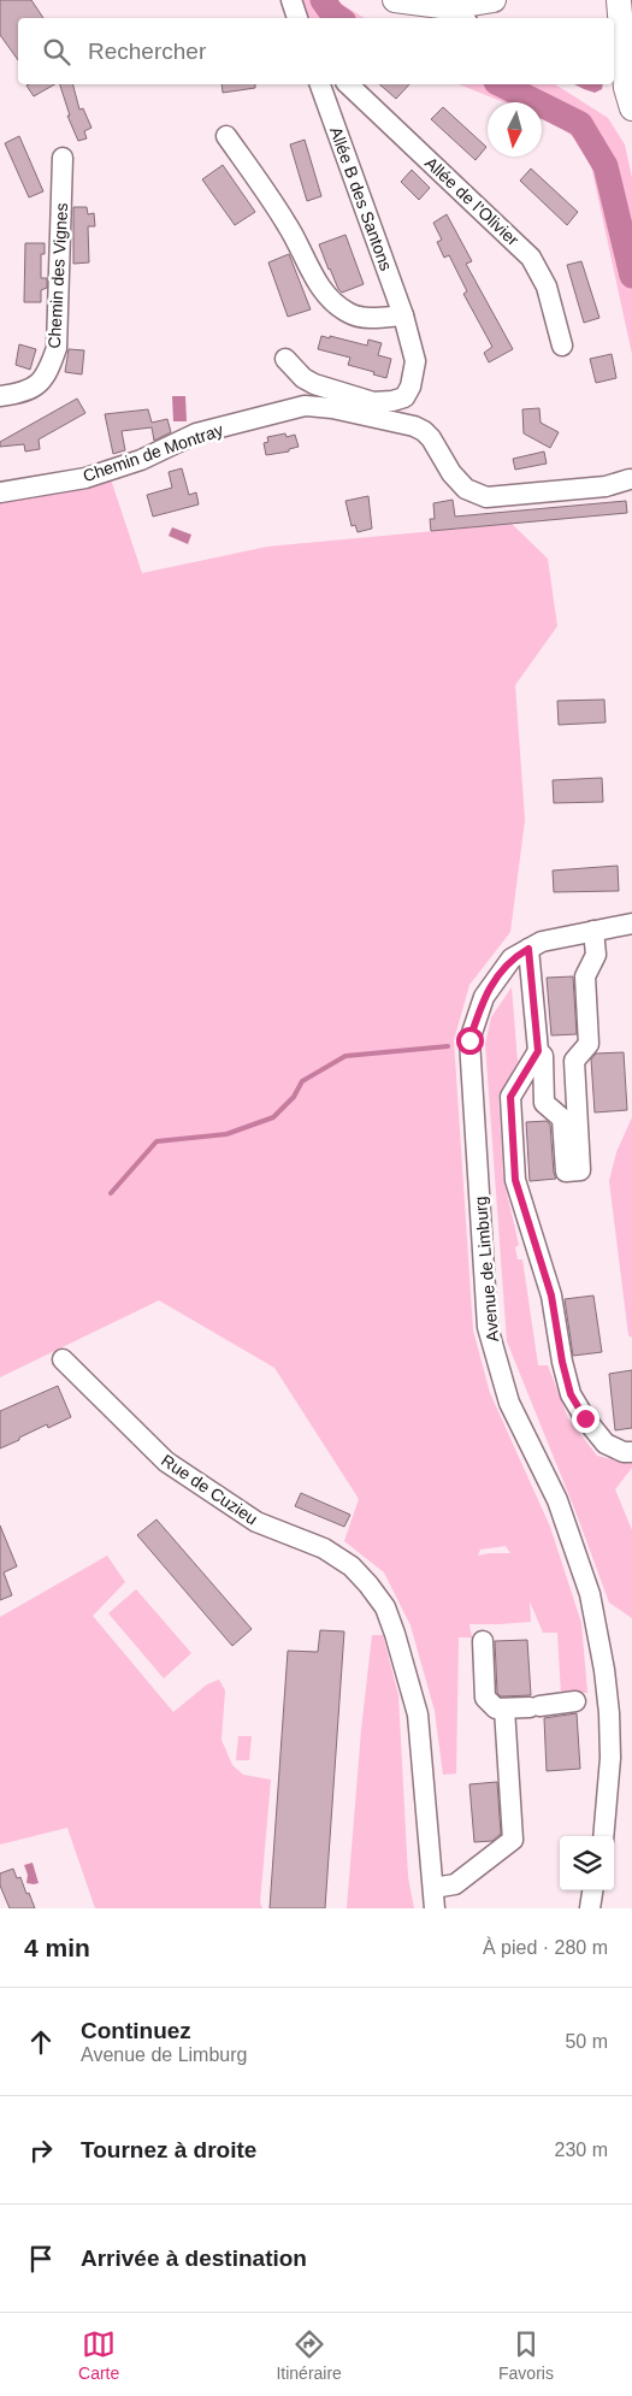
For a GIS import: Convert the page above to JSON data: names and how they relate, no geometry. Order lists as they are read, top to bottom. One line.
{"streets":{"street":["Allée B des Santons","Allée de l’Olivier","Chemin des Vignes","Chemin de Montray","Avenue de Limburg","Rue de Cuzieu"]},"north":"bottom","page":{"search":"Rechercher","heading":["4 min","À pied · 280 m"],"list":[["Continuez","Avenue de Limburg","50 m"],["Tournez à droite","230 m"],"Arrivée à destination"],"nav":["Carte","Itinéraire","Favoris"]}}
